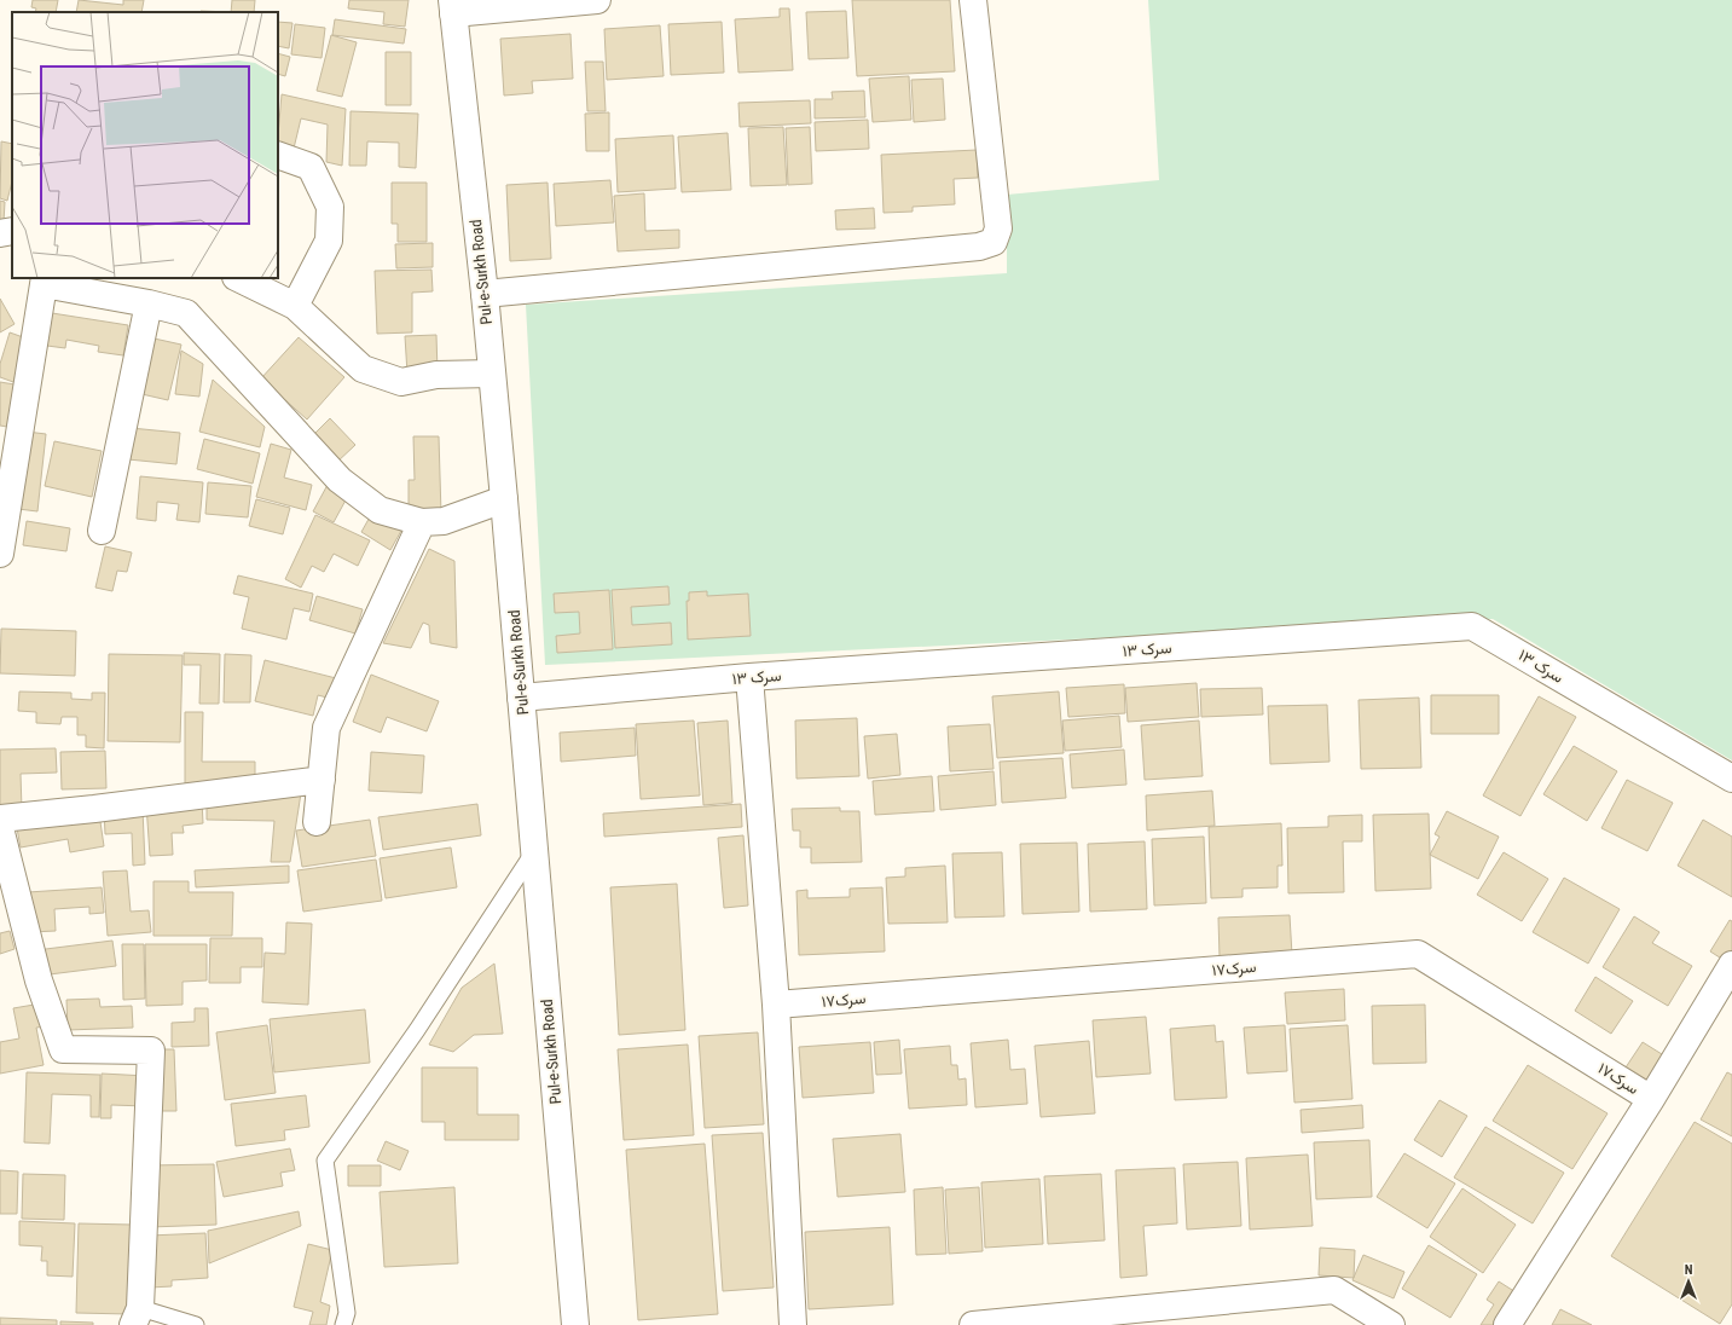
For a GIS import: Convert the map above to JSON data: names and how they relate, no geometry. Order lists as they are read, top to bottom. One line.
{"streets":{"street":["Pul-e-Surkh Road","سرک ۱۳","سرک۱۷"]},"crossings":[["Pul-e-Surkh Road","سرک ۱۳"]],"north":"top"}
